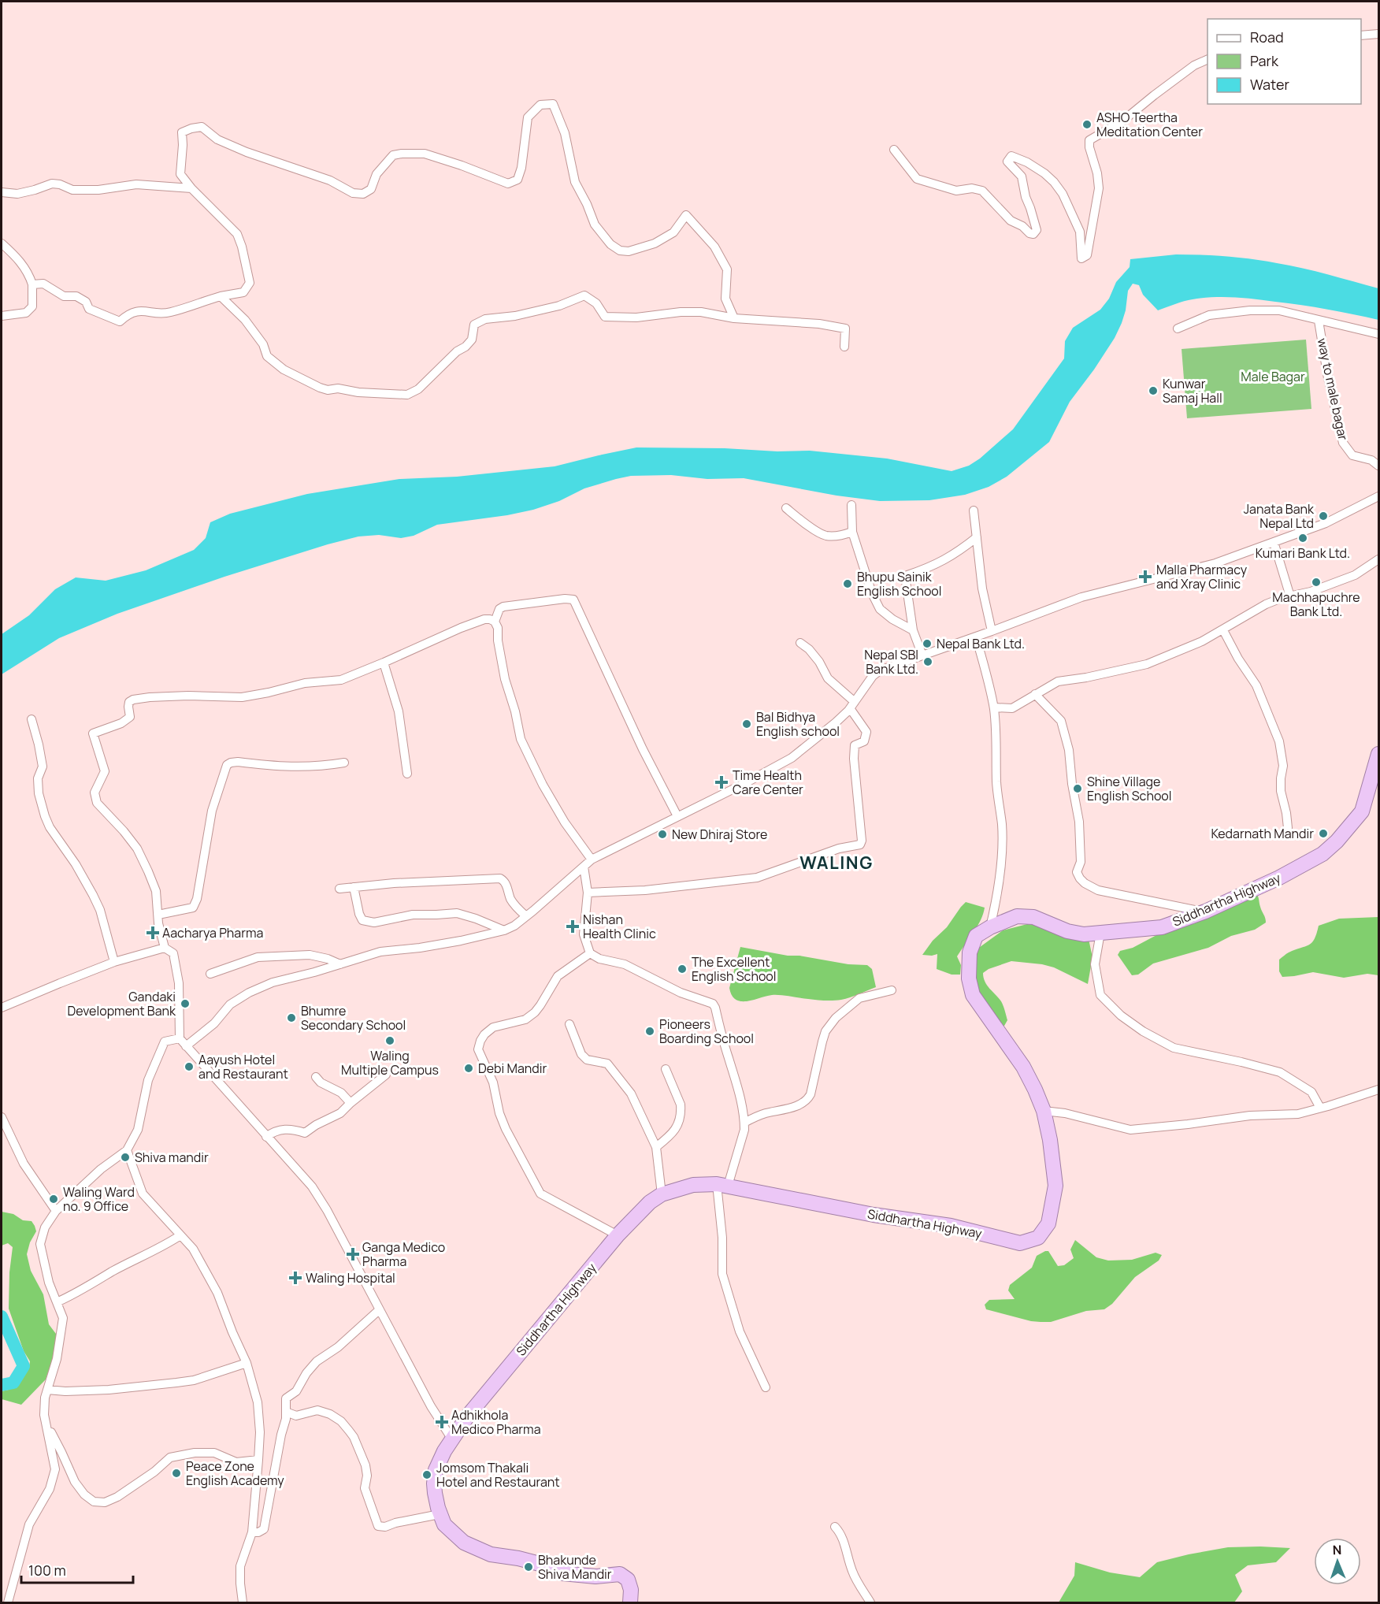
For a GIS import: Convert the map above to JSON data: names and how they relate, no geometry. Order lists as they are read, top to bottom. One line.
{"streets":{"highway":["Siddhartha Highway"],"street":["way to male bagar"]},"districts":["WALING"],"parks":["Male Bagar"],"places":{"other":["ASHO Teertha Meditation Center","Kunwar Samaj Hall","Janata Bank Nepal Ltd","Kumari Bank Ltd.","Machhapuchre Bank Ltd.","Bhupu Sainik English School","Nepal Bank Ltd.","Nepal SBI Bank Ltd.","Bal Bidhya English school","Shine Village English School","Kedarnath Mandir","New Dhiraj Store","The Excellent English School","Gandaki Development Bank","Bhumre Secondary School","Pioneers Boarding School","Waling Multiple Campus","Aayush Hotel and Restaurant","Debi Mandir","Shiva mandir","Waling Ward no. 9 Office","Peace Zone English Academy","Jomsom Thakali Hotel and Restaurant","Bhakunde Shiva Mandir"],"health":["Malla Pharmacy and Xray Clinic","Time Health Care Center","Nishan Health Clinic","Aacharya Pharma","Ganga Medico Pharma","Waling Hospital","Adhikhola Medico Pharma"]},"legend":["Road","Park","Water"],"scale_bar":"100 m","north":"top"}
